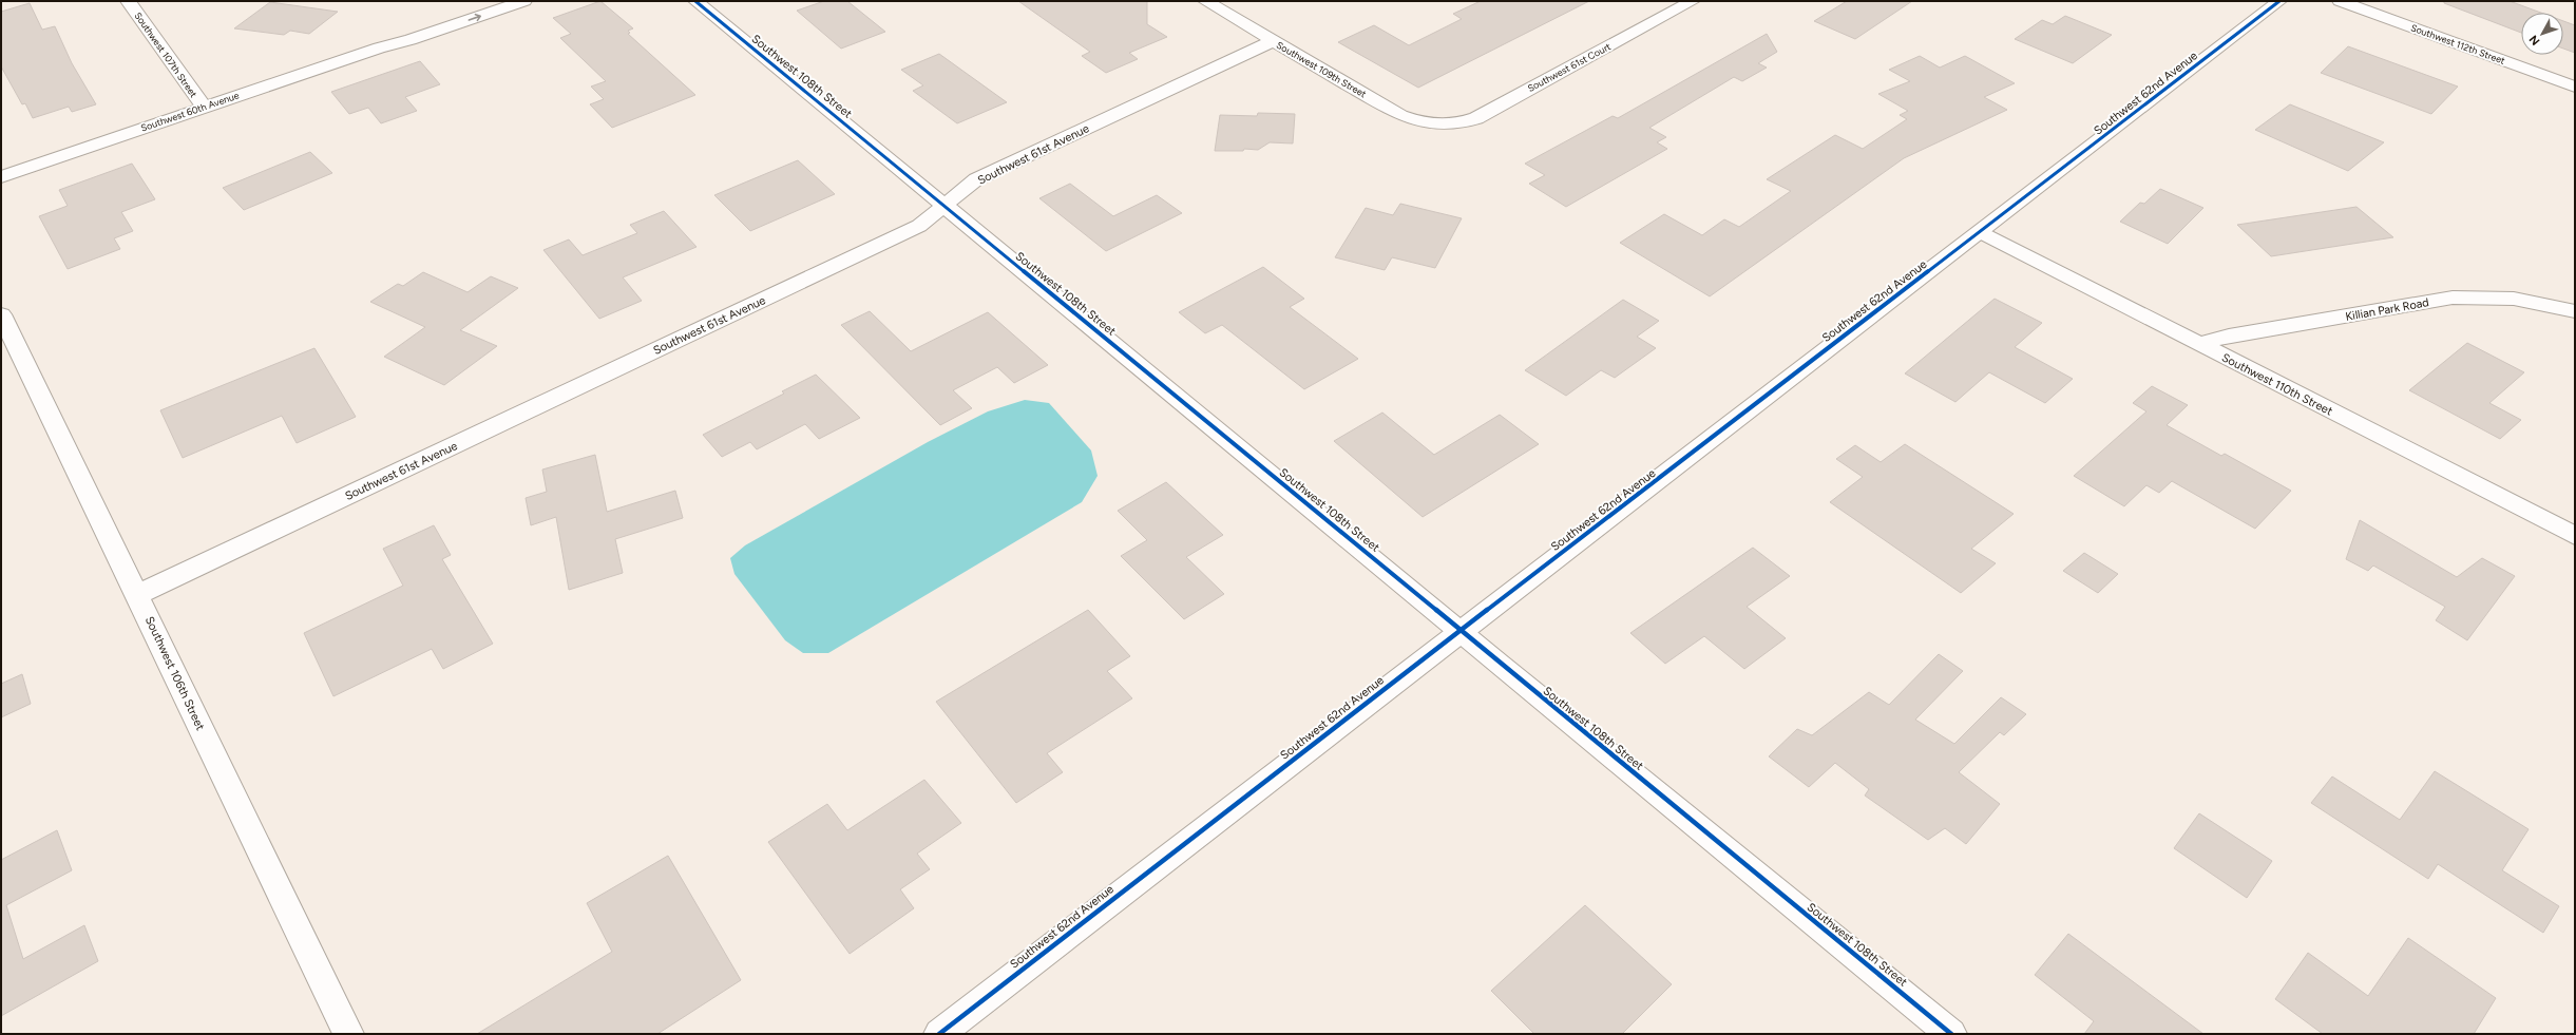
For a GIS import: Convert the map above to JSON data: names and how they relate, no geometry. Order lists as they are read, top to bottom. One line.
{"streets":{"street":["Southwest 112th Street","Southwest 107th Street","Southwest 61st Court","Southwest 109th Street","Southwest 108th Street","Southwest 62nd Avenue","Southwest 60th Avenue","Southwest 61st Avenue","Killian Park Road","Southwest 110th Street","Southwest 106th Street"]},"crossings":[["Southwest 107th Street","Southwest 60th Avenue"],["Southwest 61st Court","Southwest 109th Street"],["Southwest 109th Street","Southwest 61st Avenue"],["Southwest 108th Street","Southwest 62nd Avenue"],["Southwest 108th Street","Southwest 61st Avenue"],["Southwest 62nd Avenue","Southwest 110th Street"],["Southwest 61st Avenue","Southwest 106th Street"],["Killian Park Road","Southwest 110th Street"]],"north":"bottom left"}
